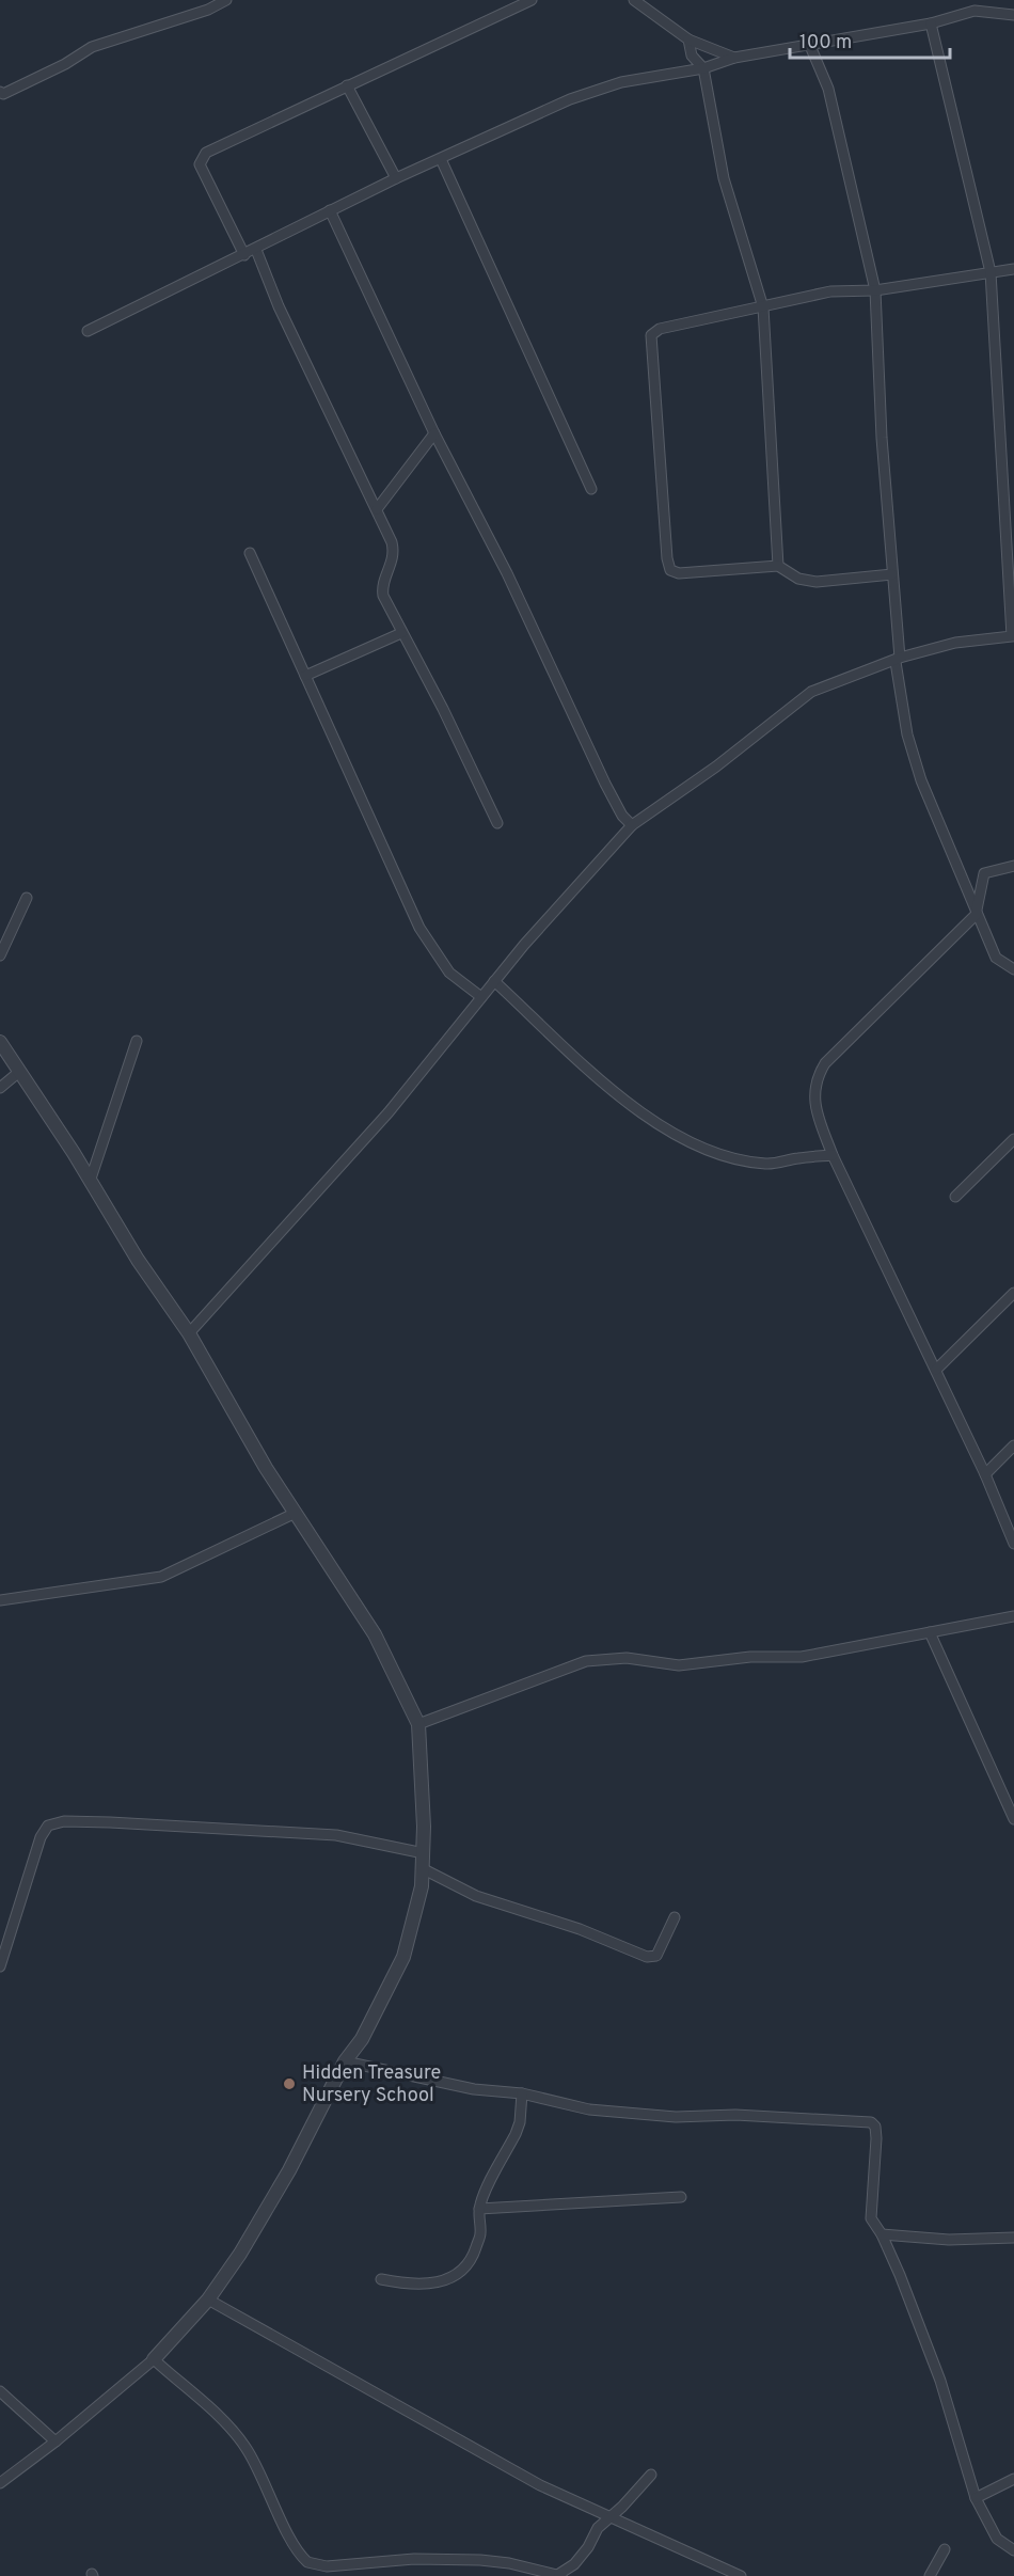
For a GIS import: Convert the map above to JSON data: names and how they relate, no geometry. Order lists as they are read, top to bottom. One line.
{"places":["Hidden Treasure Nursery School"],"scale_bar":"100 m"}
